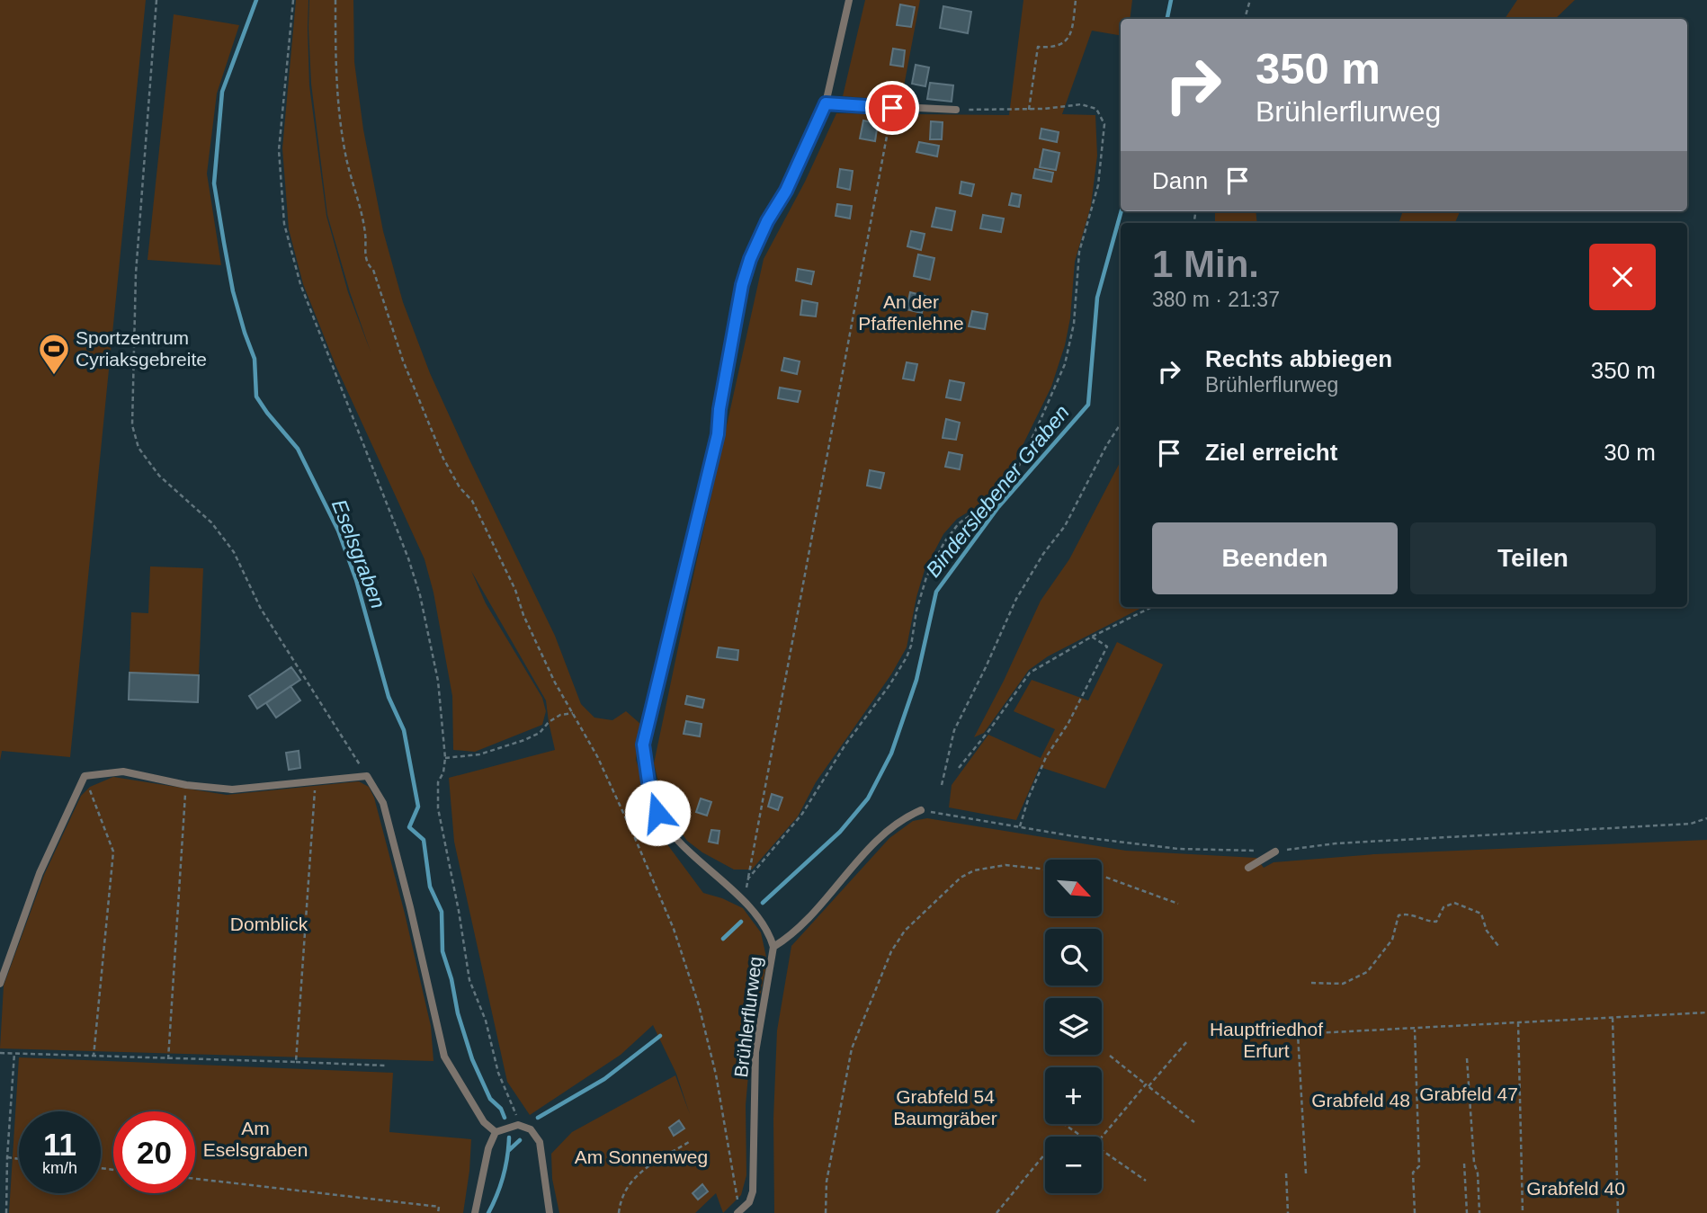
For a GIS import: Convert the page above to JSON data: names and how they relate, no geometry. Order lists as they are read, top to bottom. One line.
{"streets":{"lane":["Brühlerflurweg"]},"water":["Binderslebener Graben","Eselsgraben"],"parks":["An der Pfaffenlehne","Domblick","Hauptfriedhof Erfurt","Grabfeld 47","Grabfeld 54 Baumgräber","Grabfeld 48","Am Eselsgraben","Am Sonnenweg","Grabfeld 40"],"places":{"sports":["Sportzentrum Cyriaksgebreite"]},"north":"bottom right","page":{"turn":["350 m","Brühlerflurweg"],"then":"Dann","heading":["1 Min.","380 m · 21:37"],"list":[{"name":"Rechts abbiegen","note":"Brühlerflurweg","value":"350 m"},{"name":"Ziel erreicht","value":"30 m"}],"buttons":["Beenden","Teilen"],"map_buttons":["+","−"],"speed":"11 km/h","limit":"20"}}
